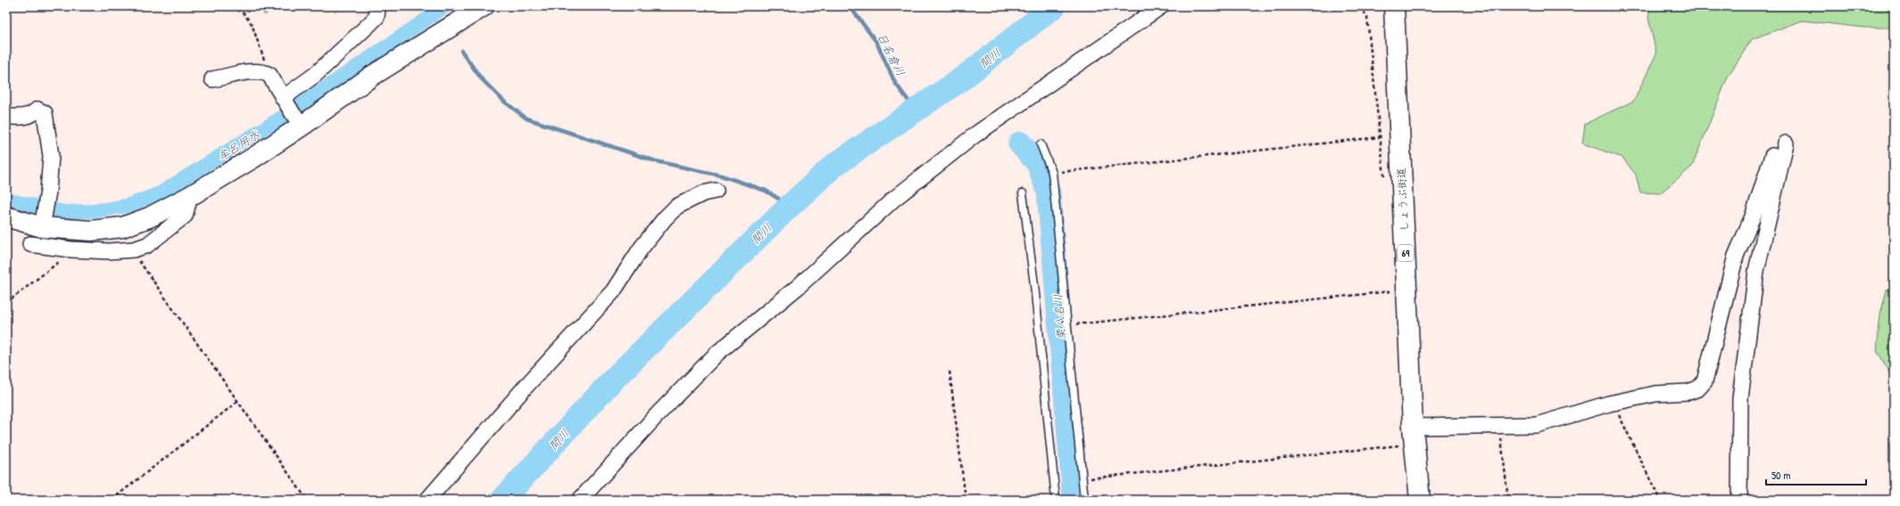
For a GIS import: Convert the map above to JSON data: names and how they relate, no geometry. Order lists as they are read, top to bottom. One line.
{"streets":{"street":["しょうぶ街道","69"]},"water":["日名倉川","間川","牟呂用水","栗八名川"],"scale_bar":"50 m"}
